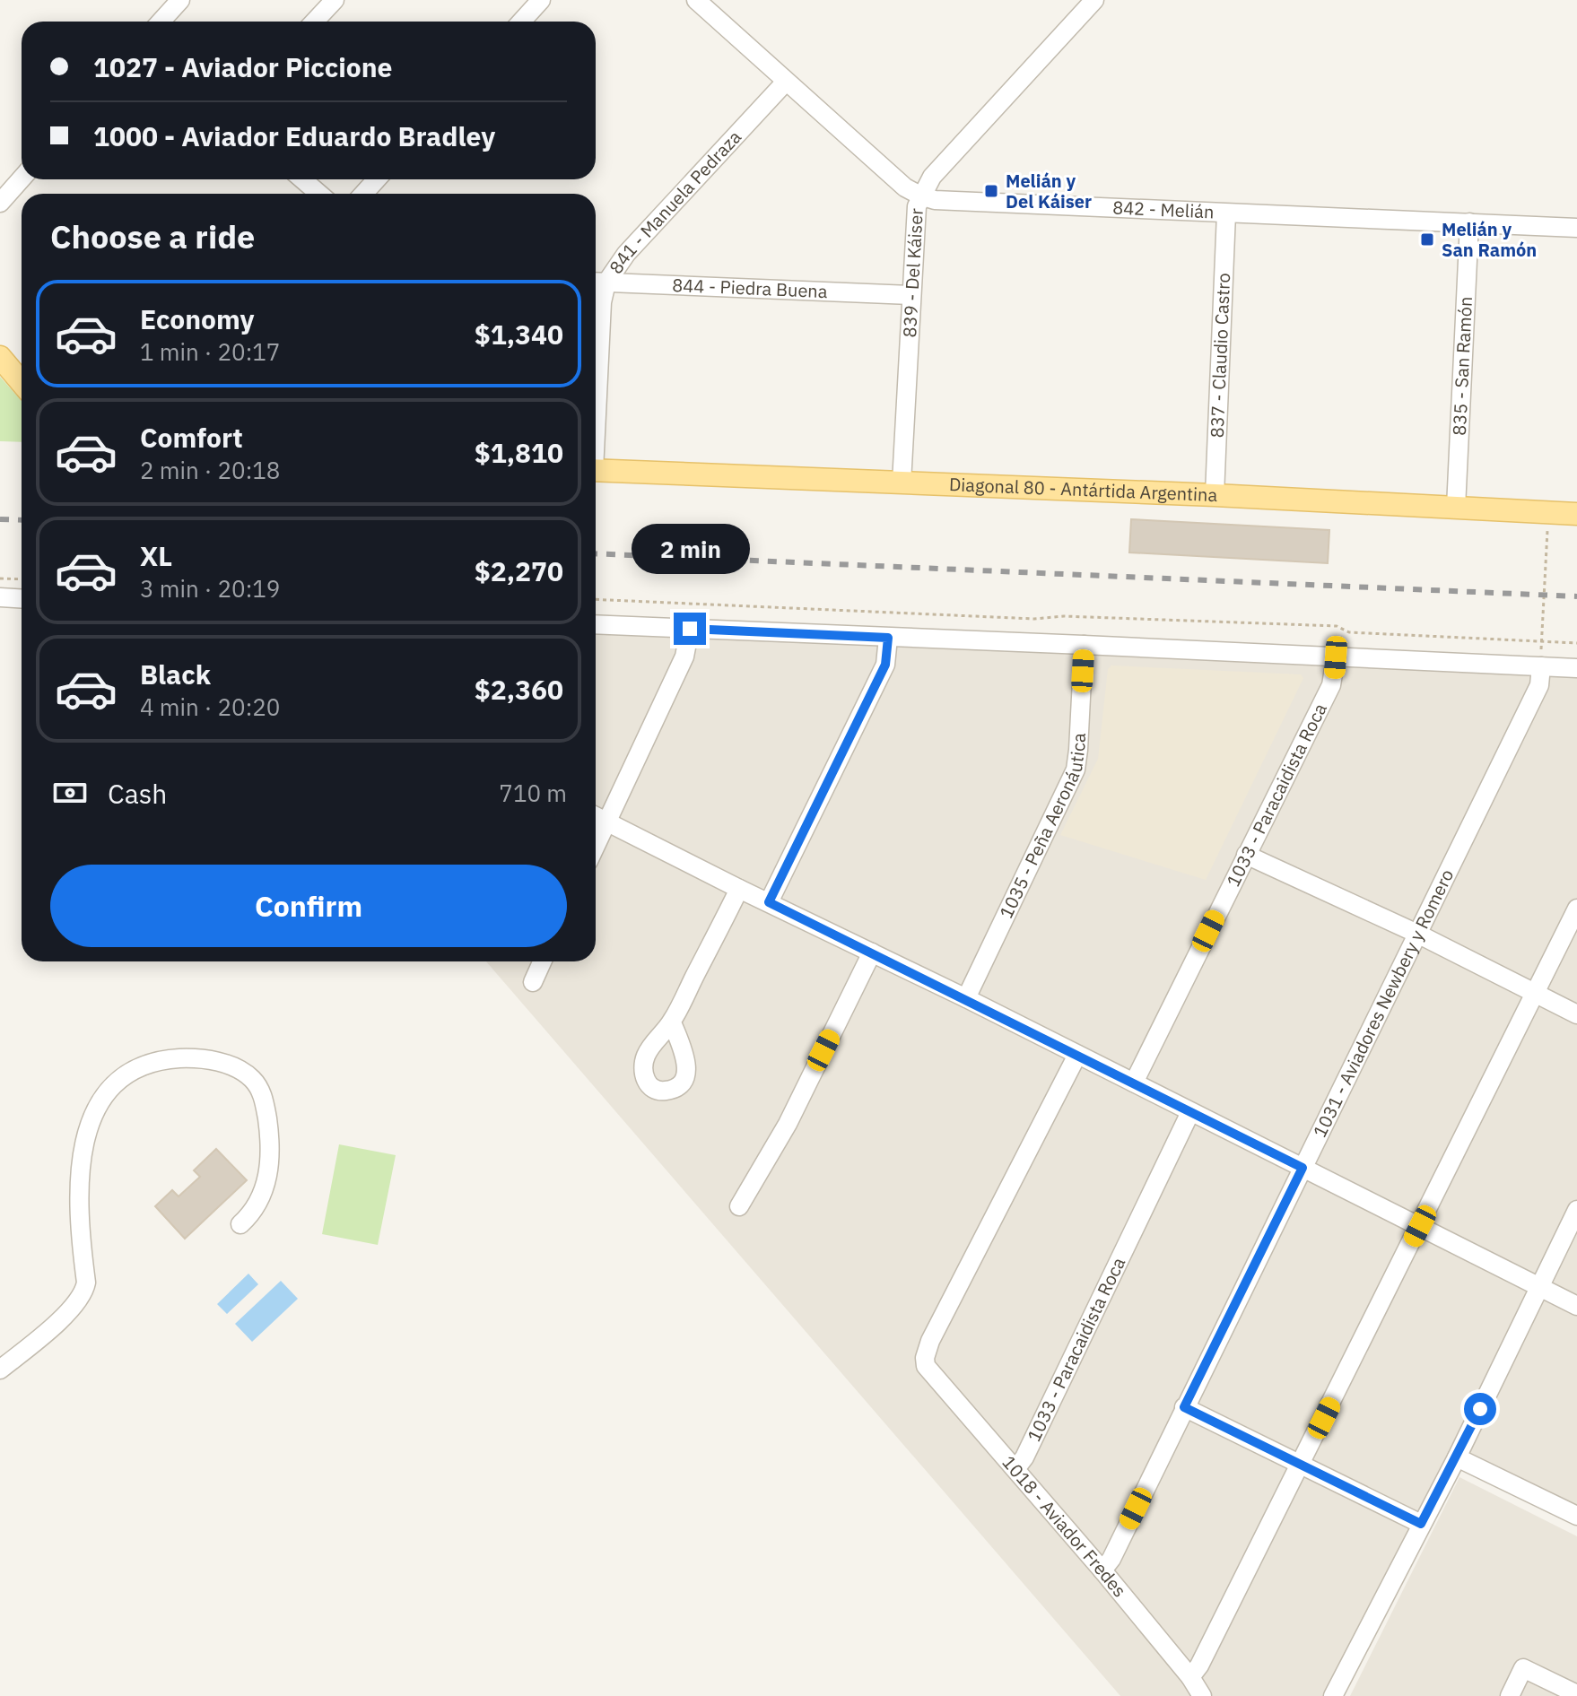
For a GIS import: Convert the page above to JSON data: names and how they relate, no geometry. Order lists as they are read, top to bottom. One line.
{"streets":{"main road":["Diagonal 80 - Antártida Argentina"],"street":["841 - Manuela Pedraza","842 - Melián","839 - Del Káiser","844 - Piedra Buena","837 - Claudio Castro","835 - San Ramón","1033 - Paracaidista Roca","1035 - Peña Aeronáutica","1031 - Aviadores Newbery y Romero","1018 - Aviador Fredes"]},"crossings":[["841 - Manuela Pedraza","842 - Melián"],["841 - Manuela Pedraza","844 - Piedra Buena"],["842 - Melián","839 - Del Káiser"],["842 - Melián","837 - Claudio Castro"],["842 - Melián","835 - San Ramón"],["839 - Del Káiser","844 - Piedra Buena"],["839 - Del Káiser","Diagonal 80 - Antártida Argentina"],["837 - Claudio Castro","Diagonal 80 - Antártida Argentina"],["835 - San Ramón","Diagonal 80 - Antártida Argentina"],["1033 - Paracaidista Roca","1018 - Aviador Fredes"],["1031 - Aviadores Newbery y Romero","1018 - Aviador Fredes"]],"places":{"transit":["Melián y Del Káiser","Melián y San Ramón"]},"page":{"banner":["1027 - Aviador Piccione","1000 - Aviador Eduardo Bradley"],"heading":"Choose a ride","list":[{"name":"Economy","note":"1 min · 20:17","value":"$1,340"},{"name":"Comfort","note":"2 min · 20:18","value":"$1,810"},{"name":"XL","note":"3 min · 20:19","value":"$2,270"},{"name":"Black","note":"4 min · 20:20","value":"$2,360"}],"bubble":"2 min","pay":["Cash","710 m"],"buttons":"Confirm"}}
